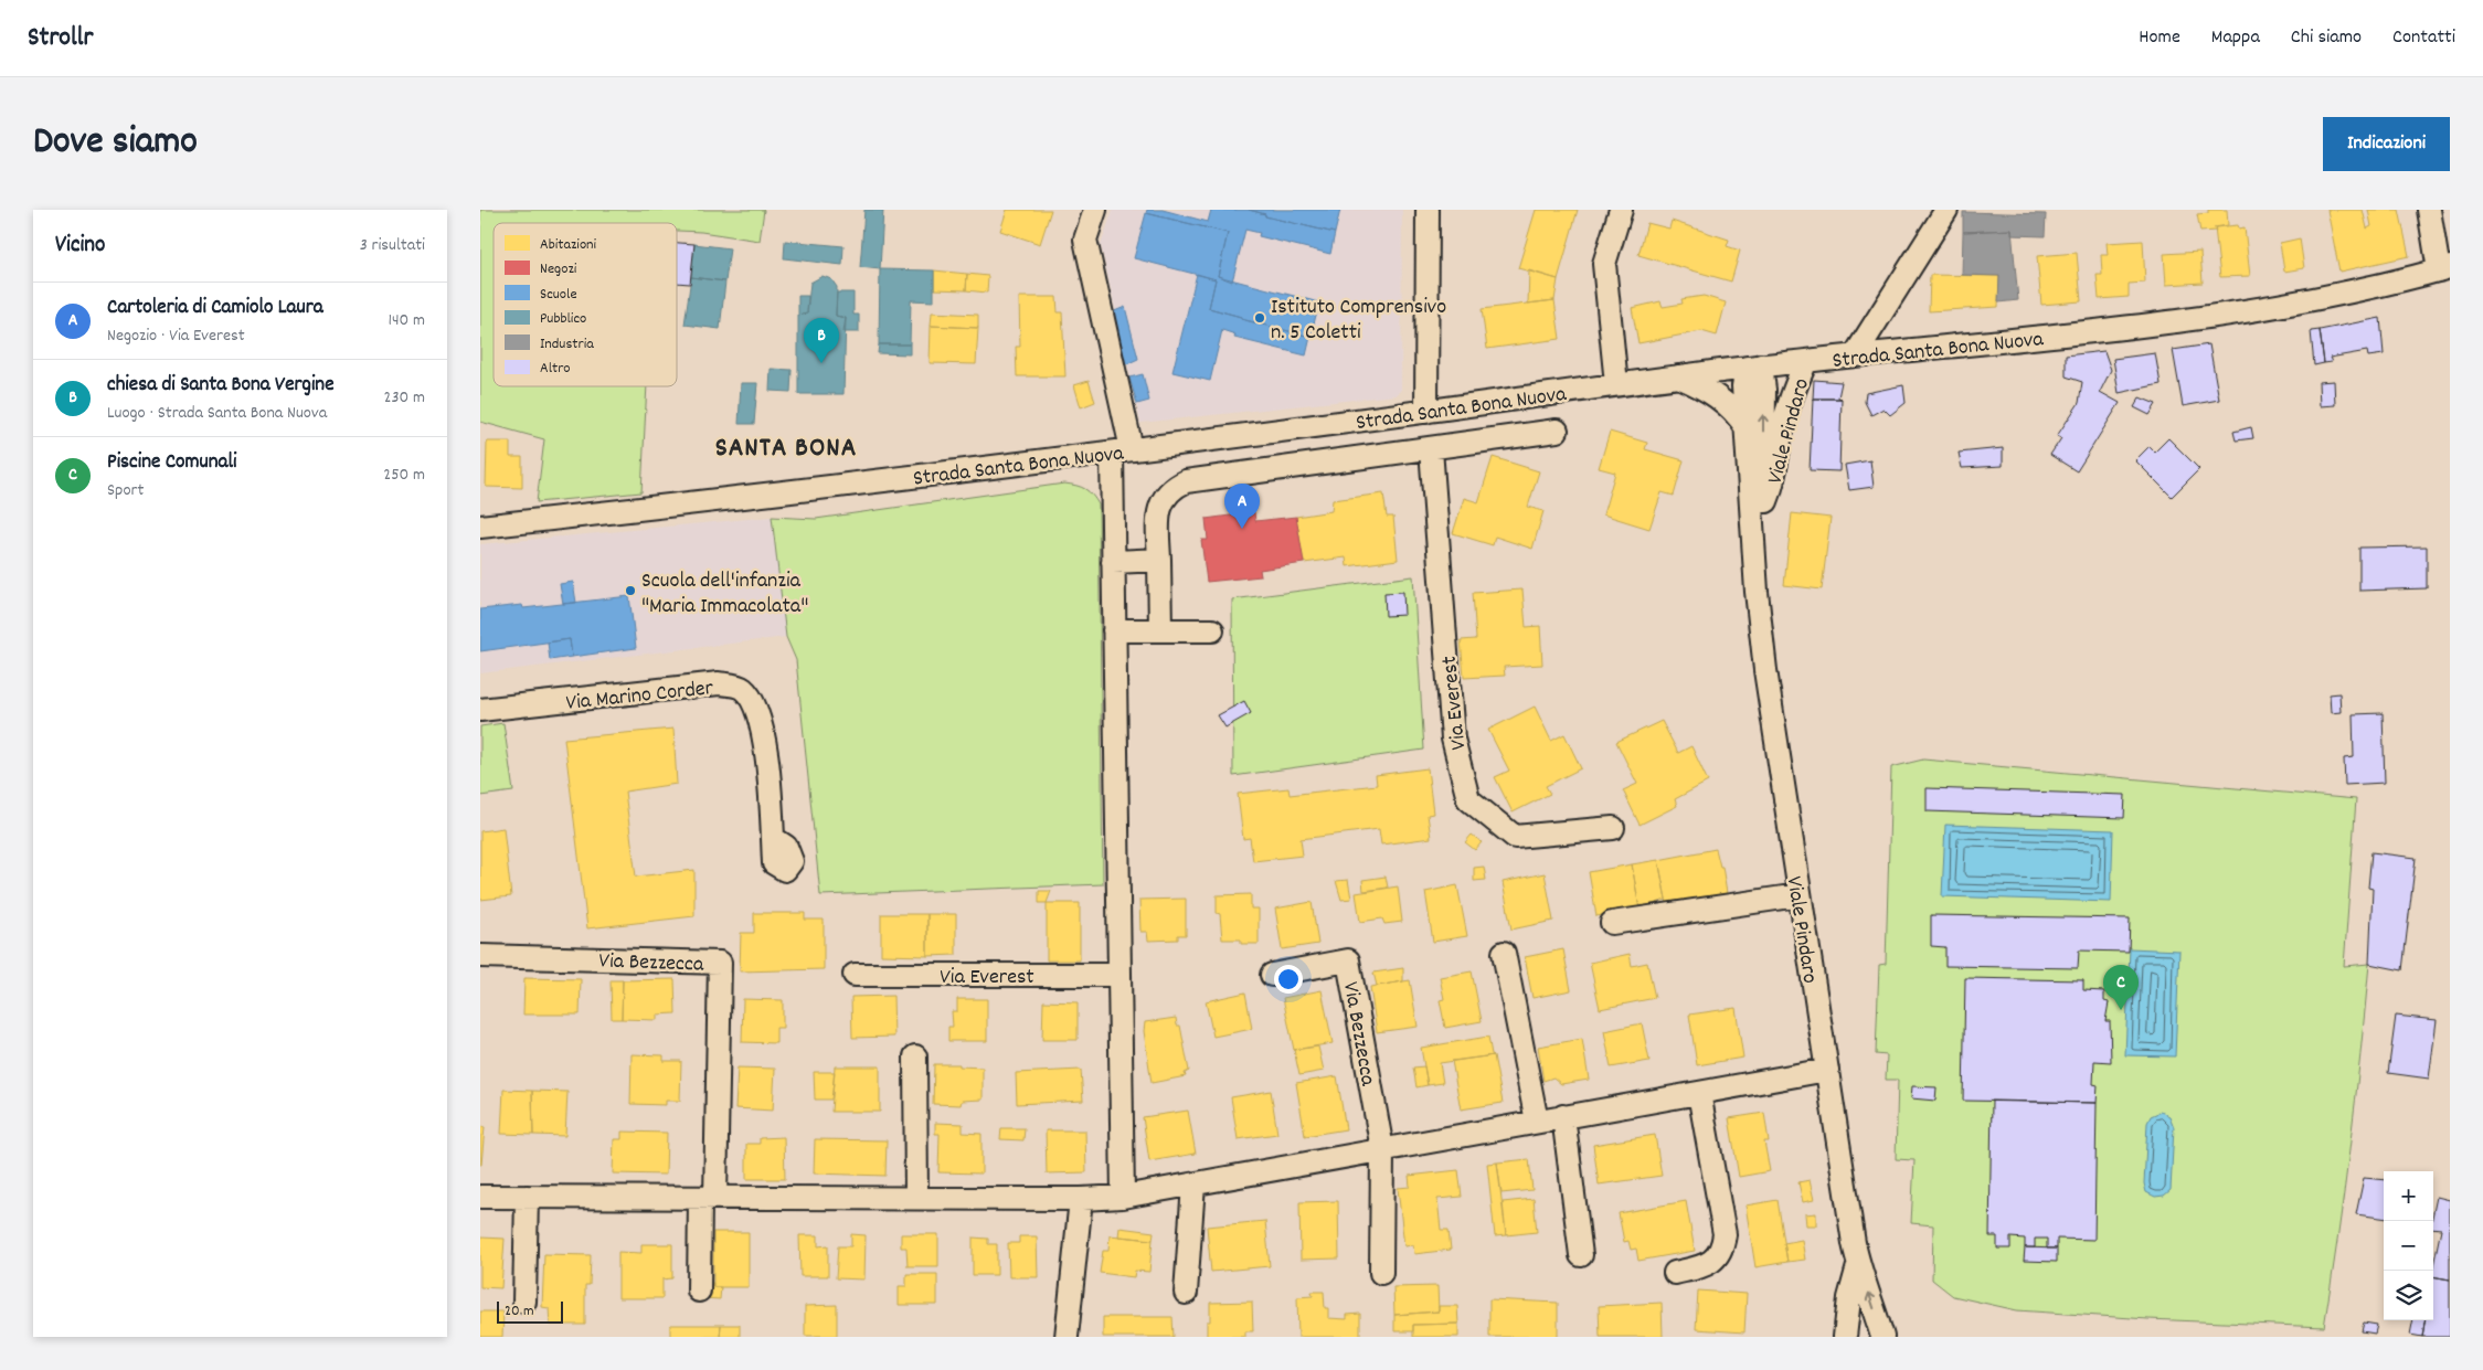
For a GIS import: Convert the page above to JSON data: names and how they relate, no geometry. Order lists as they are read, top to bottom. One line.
{"streets":{"street":["Strada Santa Bona Nuova","Viale Pindaro","Via Marino Corder","Via Everest","Via Bezzecca"]},"crossings":[["Strada Santa Bona Nuova","Viale Pindaro"]],"districts":["SANTA BONA"],"places":["Istituto Comprensivo n. 5 Coletti","Scuola dell'infanzia \"Maria Immacolata\""],"legend":["Abitazioni","Negozi","Scuole","Pubblico","Industria","Altro"],"scale_bar":"20 m","page":{"header":"Strollr","nav":["Home","Mappa","Chi siamo","Contatti"],"title":"Dove siamo","buttons":"Indicazioni","heading":["Vicino","3 risultati"],"list":[{"mark":"A","name":"Cartoleria di Camiolo Laura","note":"Negozio · Via Everest","value":"140 m"},{"mark":"B","name":"chiesa di Santa Bona Vergine","note":"Luogo · Strada Santa Bona Nuova","value":"230 m"},{"mark":"C","name":"Piscine Comunali","note":"Sport","value":"250 m"}],"pins":["B","A","C"],"map_buttons":["+","−"],"scale":"20 m"}}
